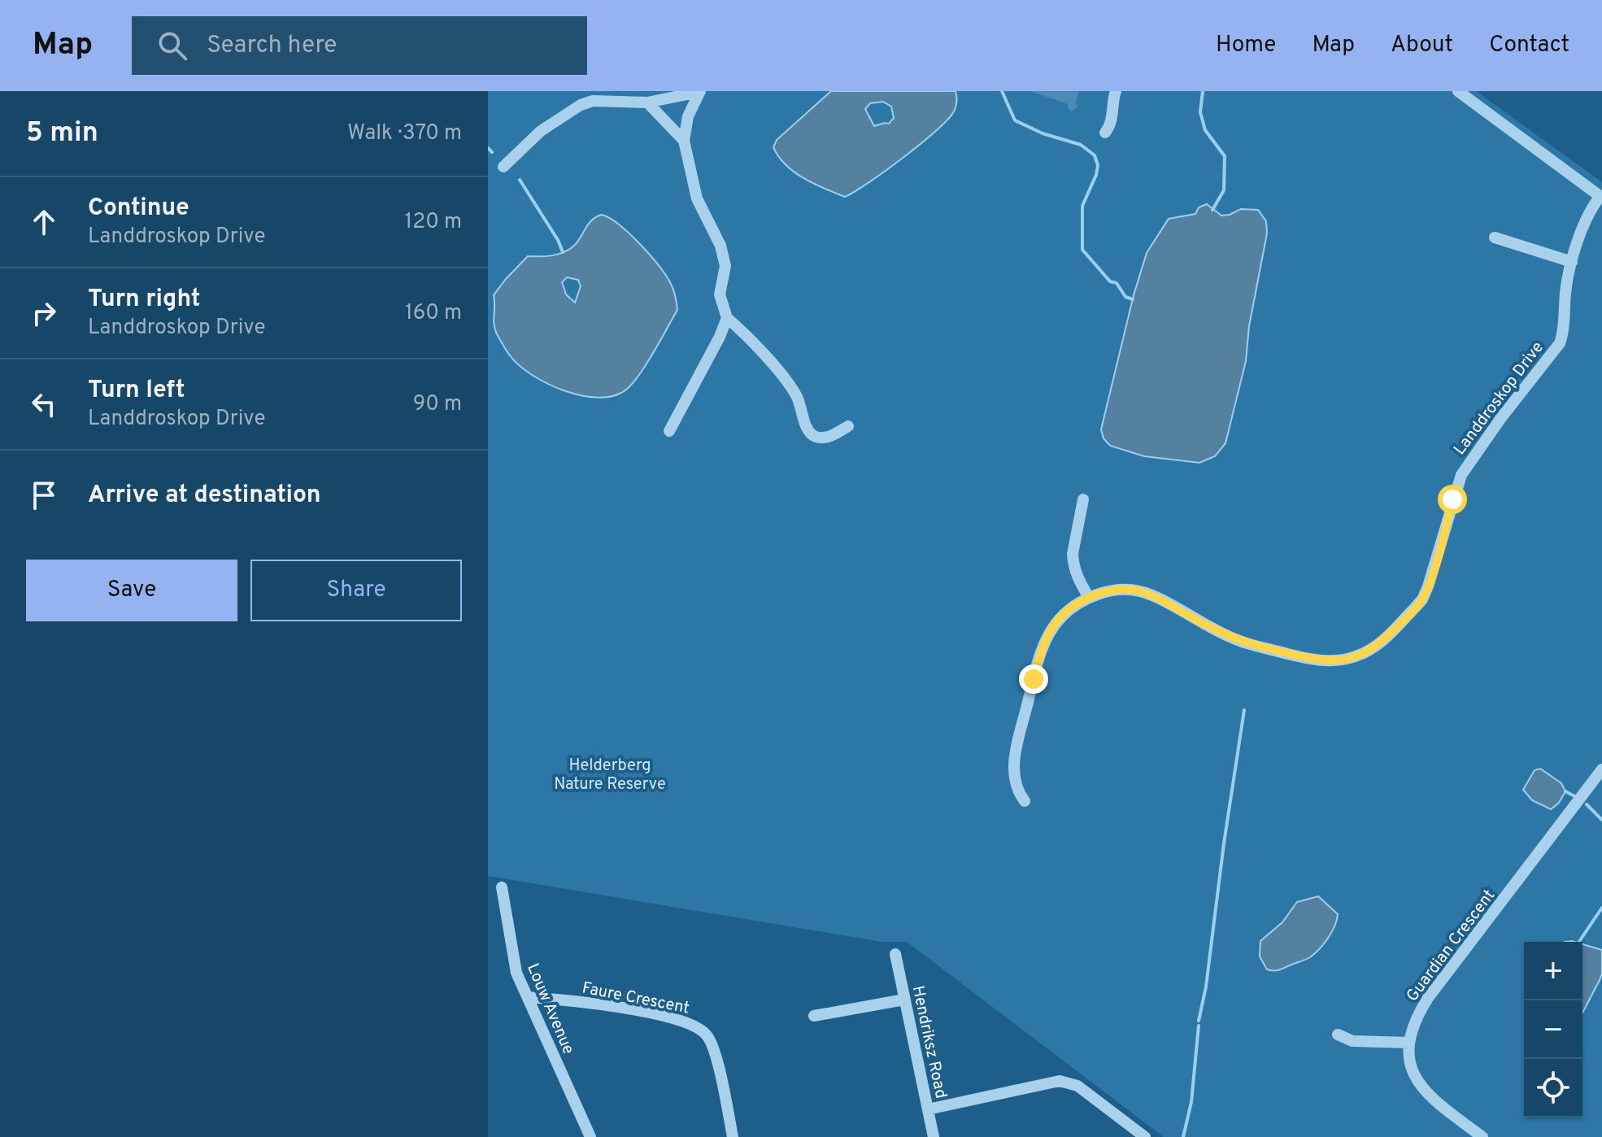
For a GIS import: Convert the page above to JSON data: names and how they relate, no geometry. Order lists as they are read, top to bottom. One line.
{"streets":{"street":["Landdroskop Drive","Guardian Crescent","Faure Crescent","Louw Avenue","Hendriksz Road"]},"crossings":[["Faure Crescent","Louw Avenue"]],"parks":["Helderberg Nature Reserve"],"page":{"header":"Map","search":"Search here","nav":["Home","Map","About","Contact"],"heading":["5 min","Walk · 370 m"],"list":[["Continue","Landdroskop Drive","120 m"],["Turn right","Landdroskop Drive","160 m"],["Turn left","Landdroskop Drive","90 m"],"Arrive at destination"],"buttons":["Save","Share"],"map_buttons":["+","−"]}}
